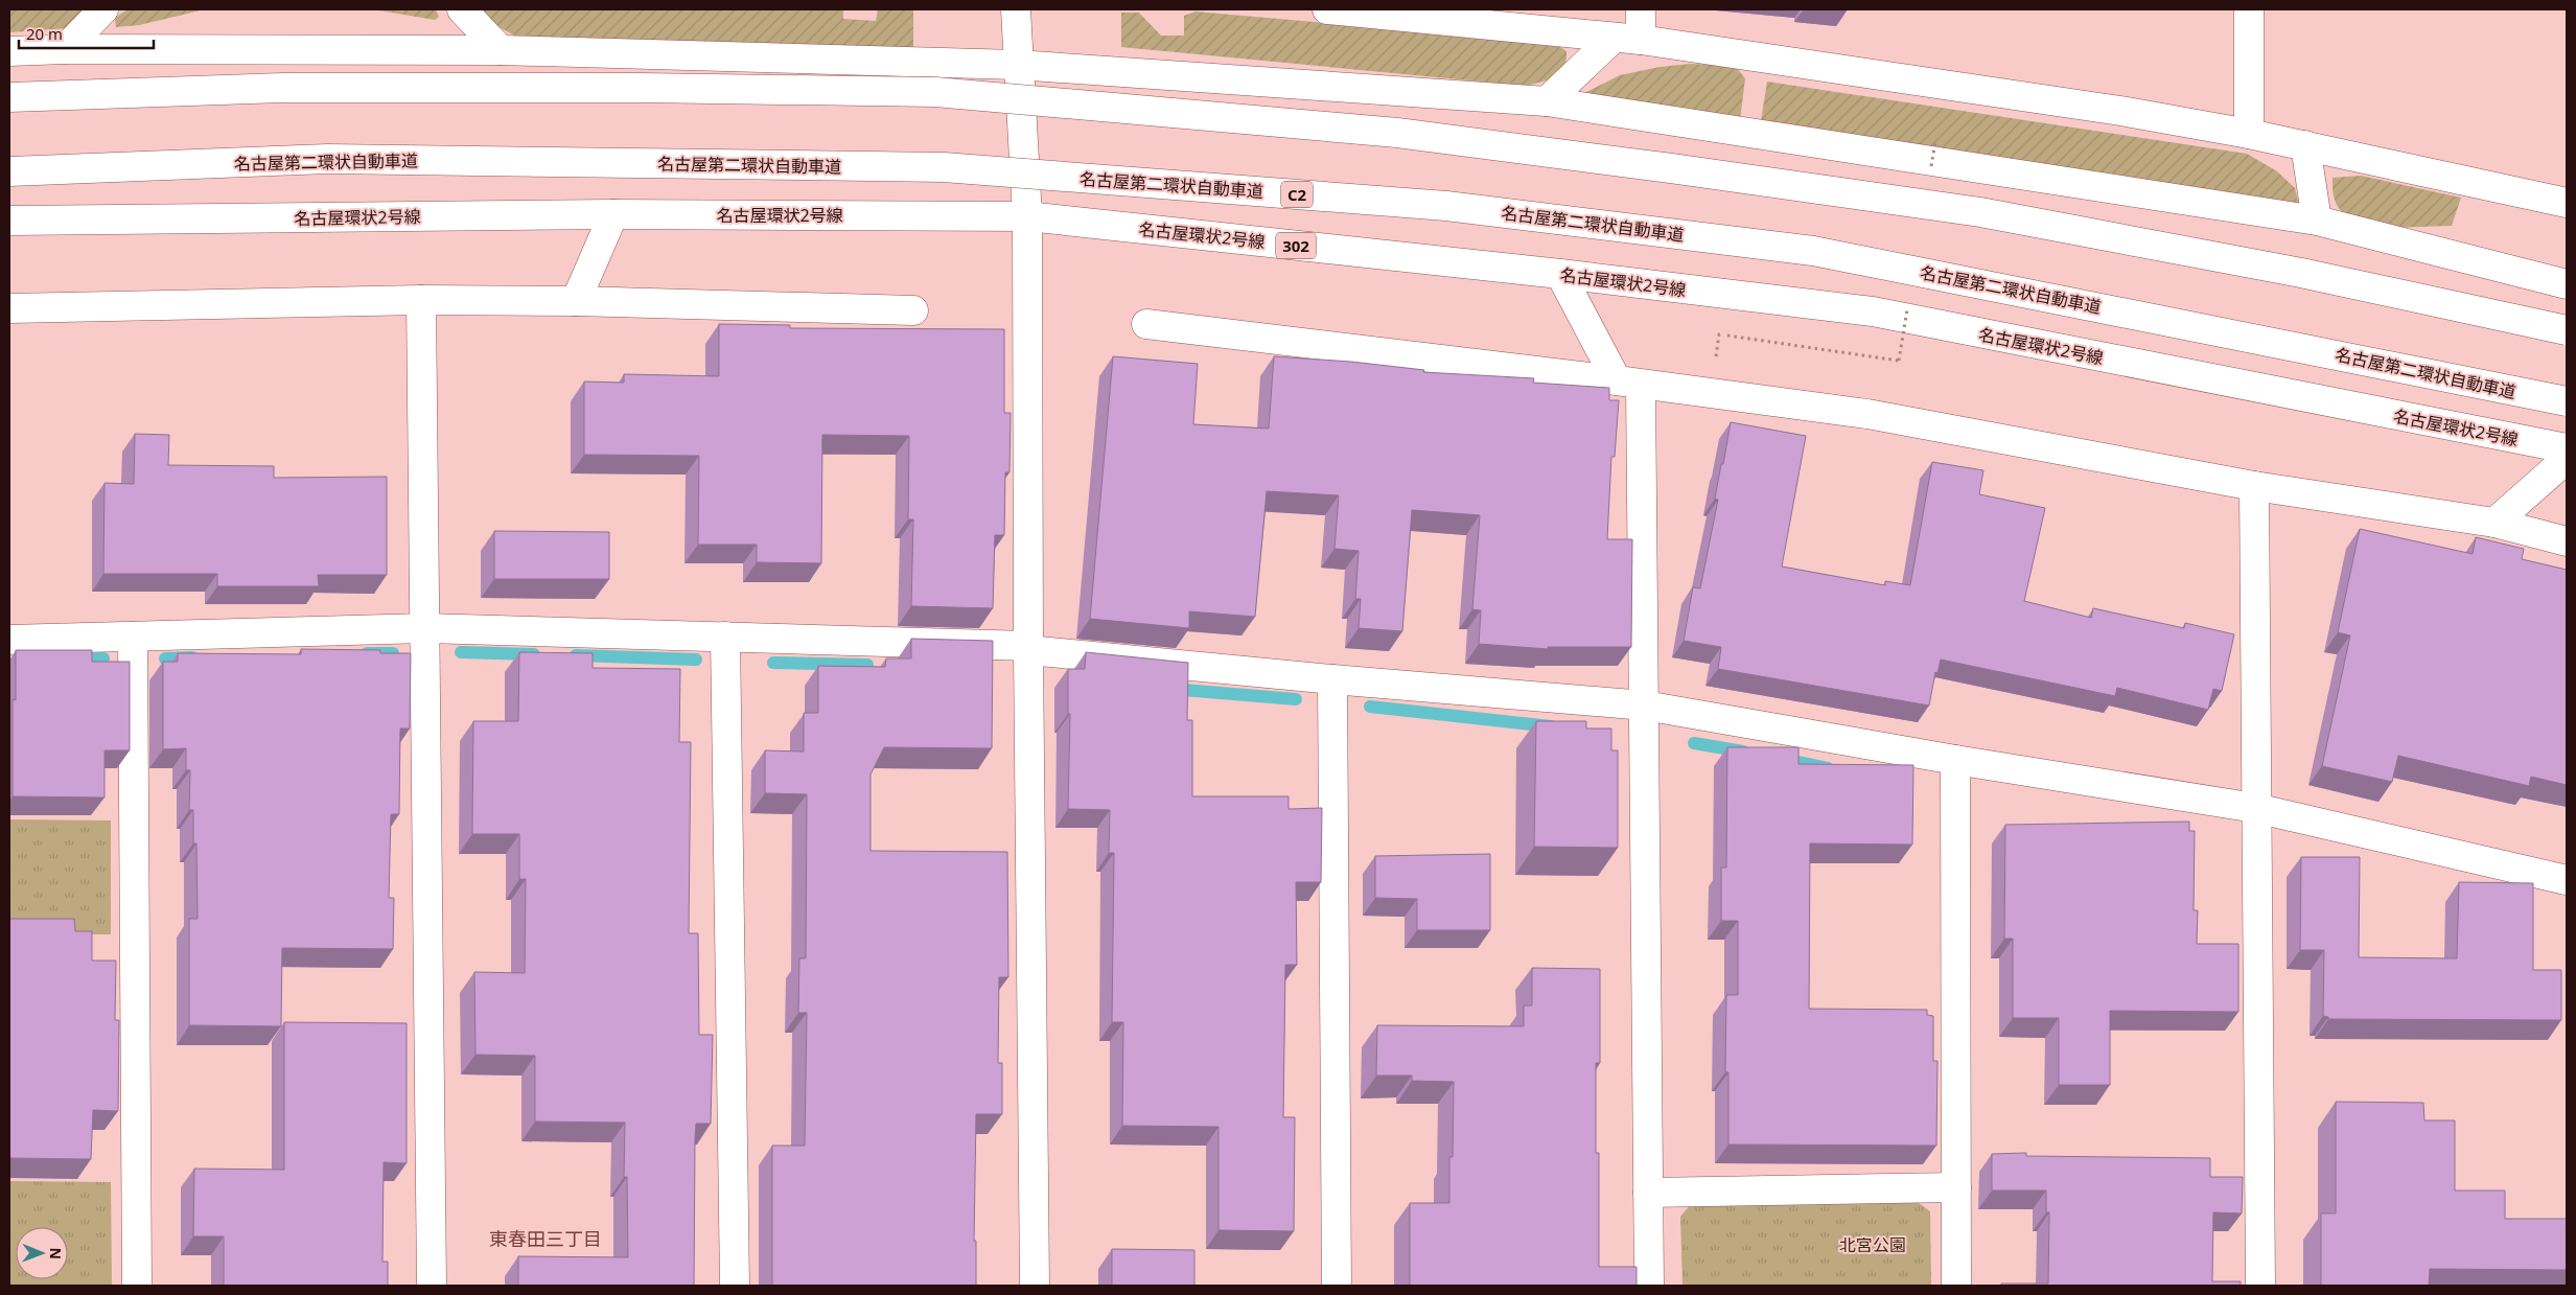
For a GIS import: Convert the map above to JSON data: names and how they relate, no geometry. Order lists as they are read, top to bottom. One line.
{"streets":{"main road":["名古屋第二環状自動車道","C2","名古屋環状2号線","302"]},"districts":["東春田三丁目"],"parks":["北宮公園"],"scale_bar":"20 m","north":"right"}
